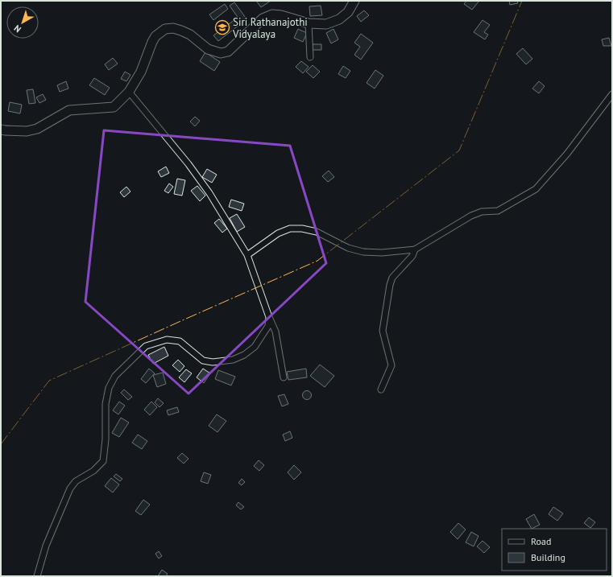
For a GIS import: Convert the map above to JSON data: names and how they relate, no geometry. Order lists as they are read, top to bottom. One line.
{"places":{"school or university":["Siri Rathanajothi Vidyalaya"]},"legend":["Road","Building"],"north":"bottom left"}
